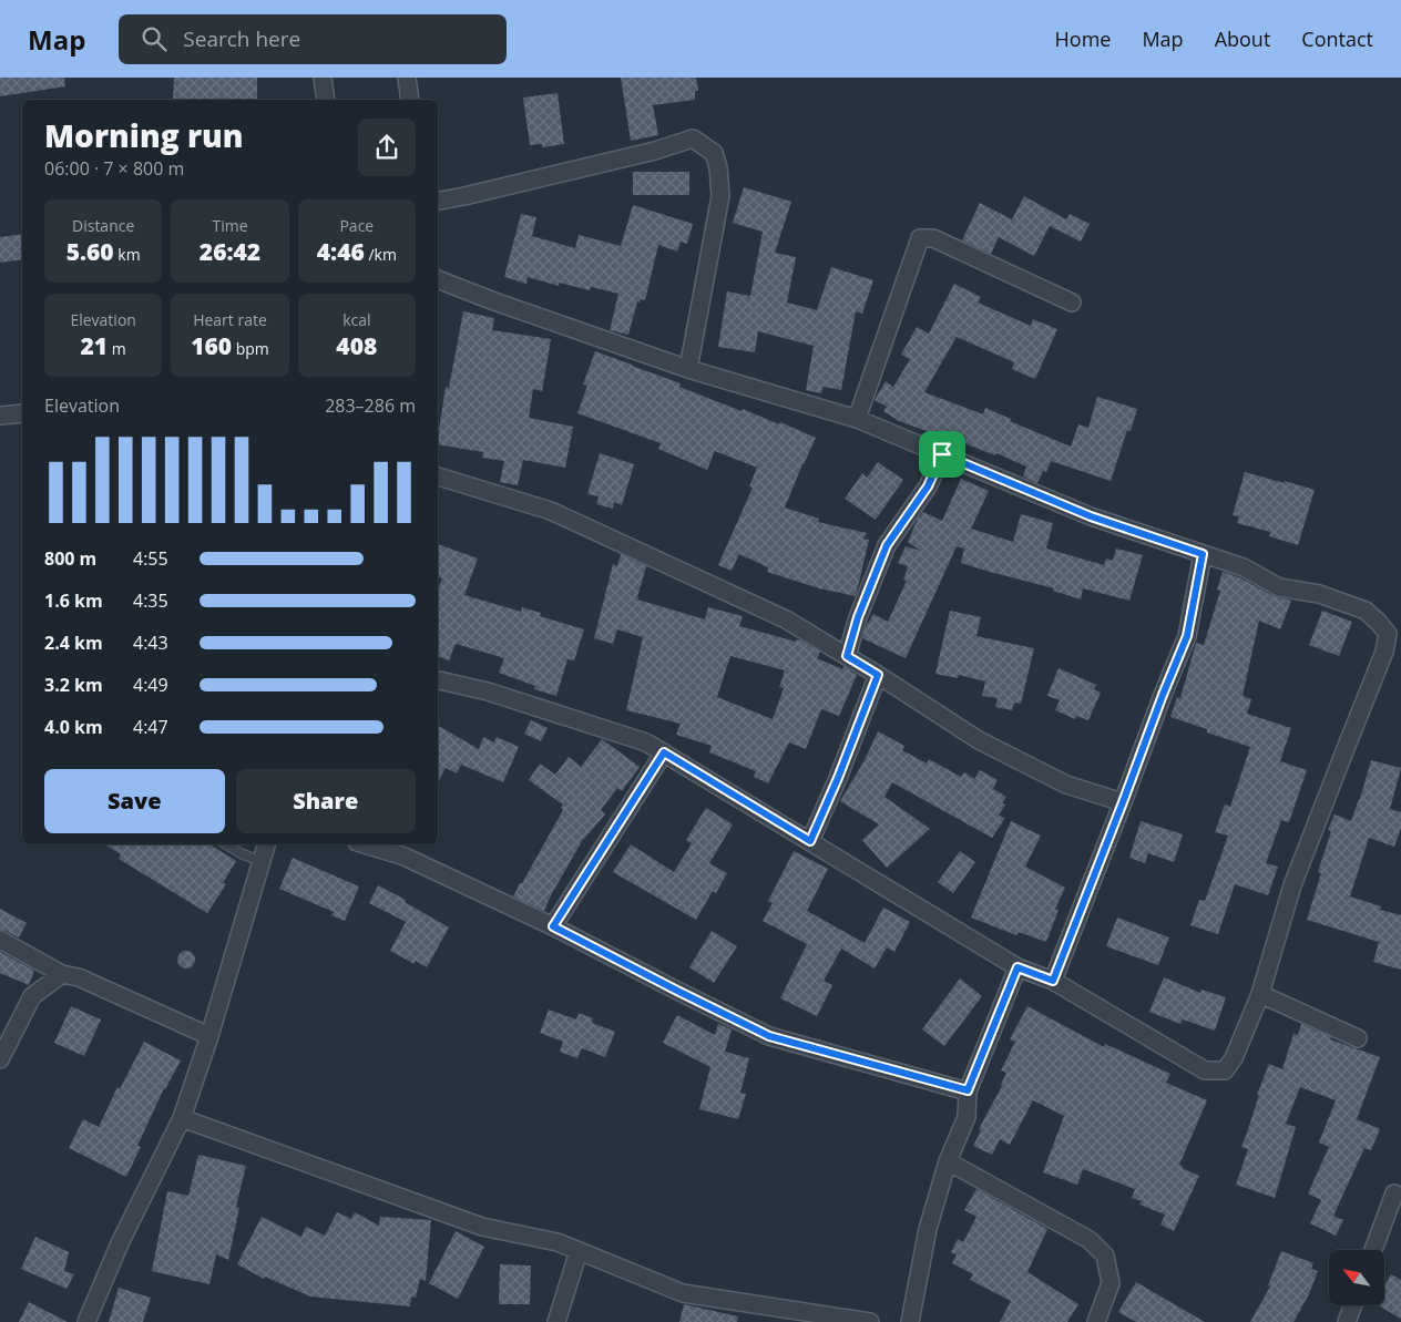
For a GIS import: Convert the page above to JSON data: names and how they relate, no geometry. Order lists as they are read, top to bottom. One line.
{"north":"top left","page":{"header":"Map","search":"Search here","nav":["Home","Map","About","Contact"],"heading":["Morning run","06:00 · 7 × 800 m"],"stats":[["Distance","5.60 km"],["Time","26:42"],["Pace","4:46 /km"],["Elevation","21 m"],["Heart rate","160 bpm"],["kcal","408"]],"chart":["Elevation","283–286 m"],"list":[{"name":"800 m","note":"4:55"},{"name":"1.6 km","note":"4:35"},{"name":"2.4 km","note":"4:43"},{"name":"3.2 km","note":"4:49"},{"name":"4.0 km","note":"4:47"}],"buttons":["Save","Share"]}}
